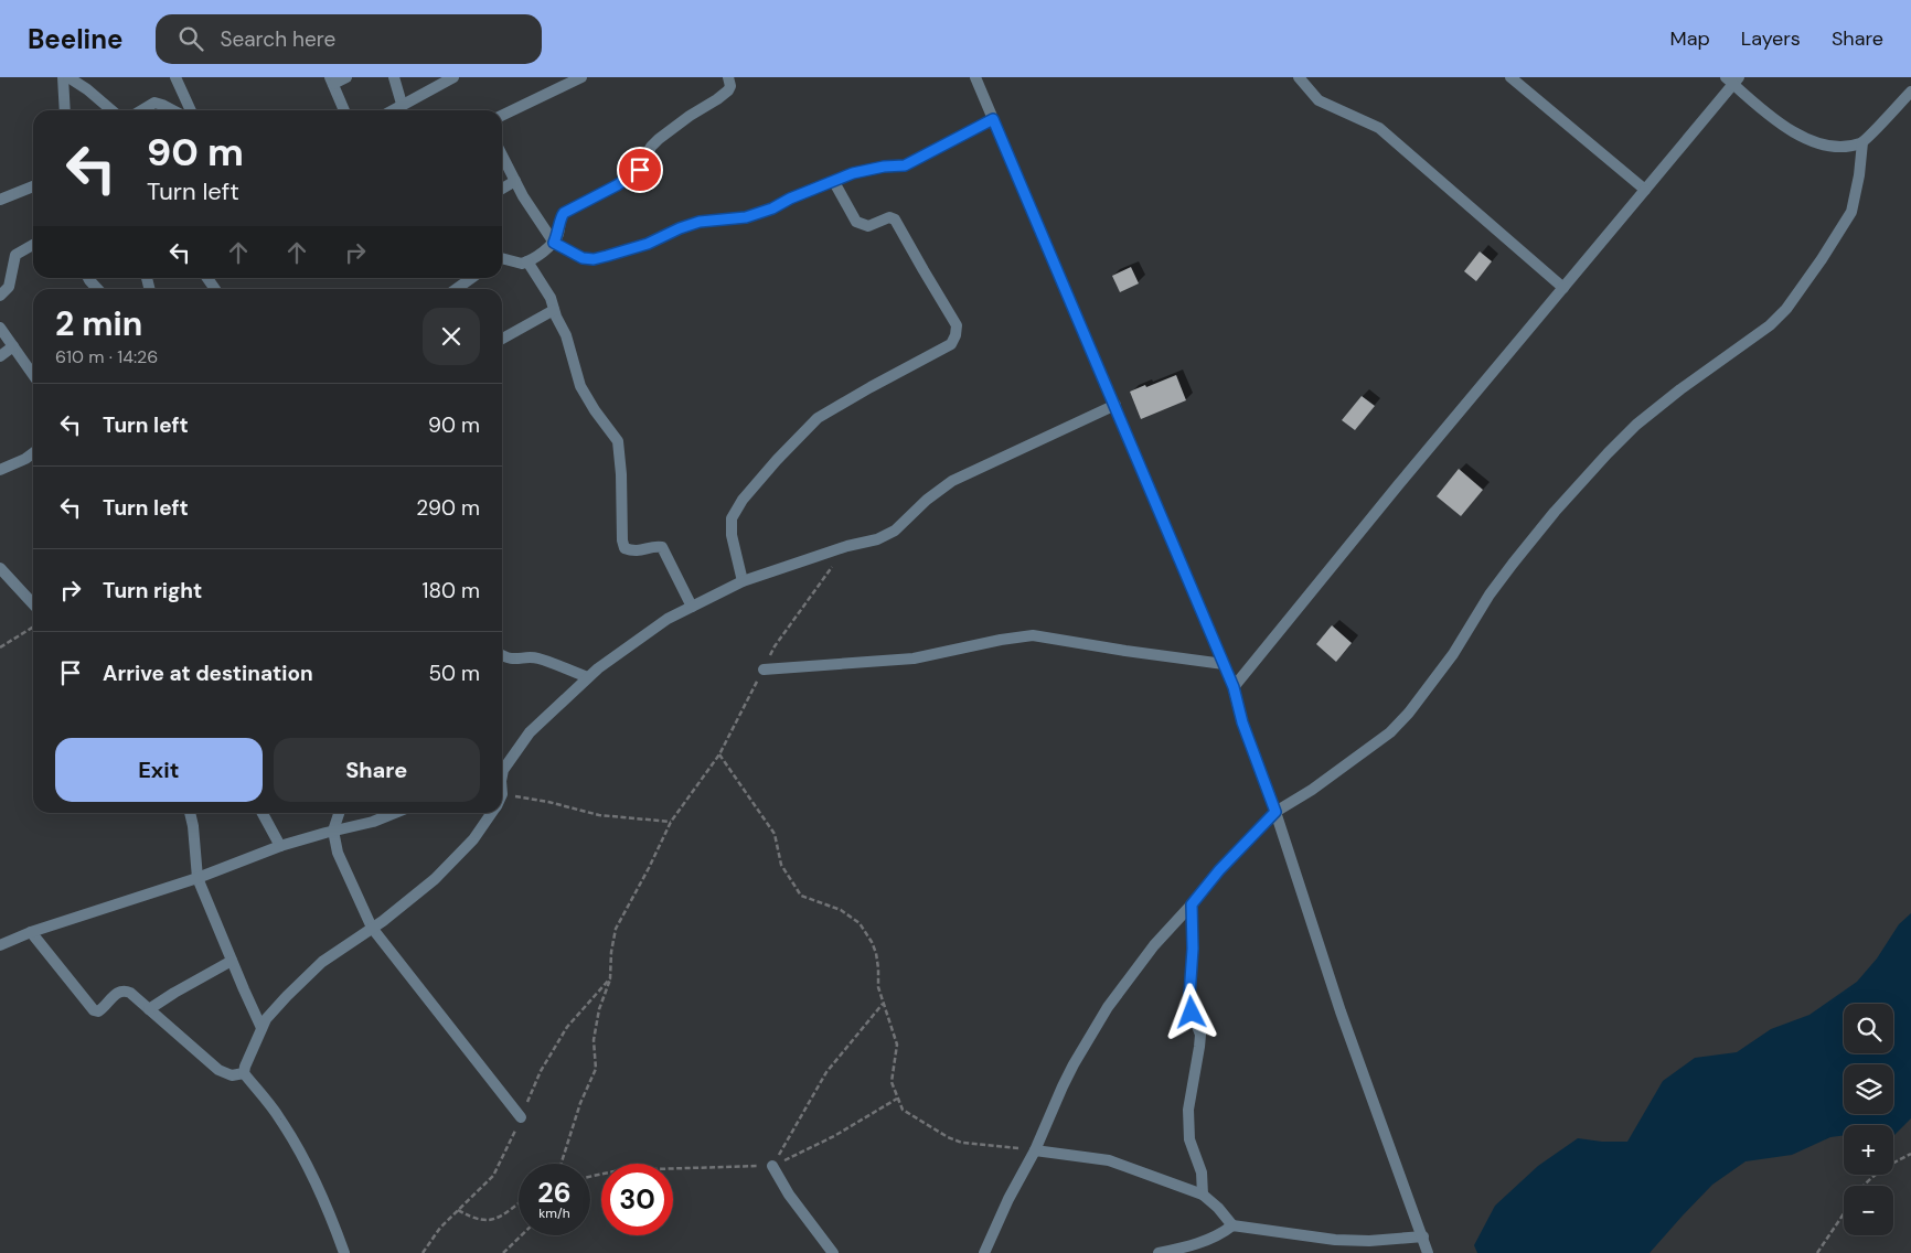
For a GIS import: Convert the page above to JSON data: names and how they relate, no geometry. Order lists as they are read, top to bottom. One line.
{"page":{"header":"Beeline","search":"Search here","nav":["Map","Layers","Share"],"turn":["90 m","Turn left"],"heading":["2 min","610 m · 14:26"],"list":[{"name":"Turn left","value":"90 m"},{"name":"Turn left","value":"290 m"},{"name":"Turn right","value":"180 m"},{"name":"Arrive at destination","value":"50 m"}],"buttons":["Exit","Share"],"map_buttons":["+","−"],"speed":"26 km/h","limit":"30"}}
